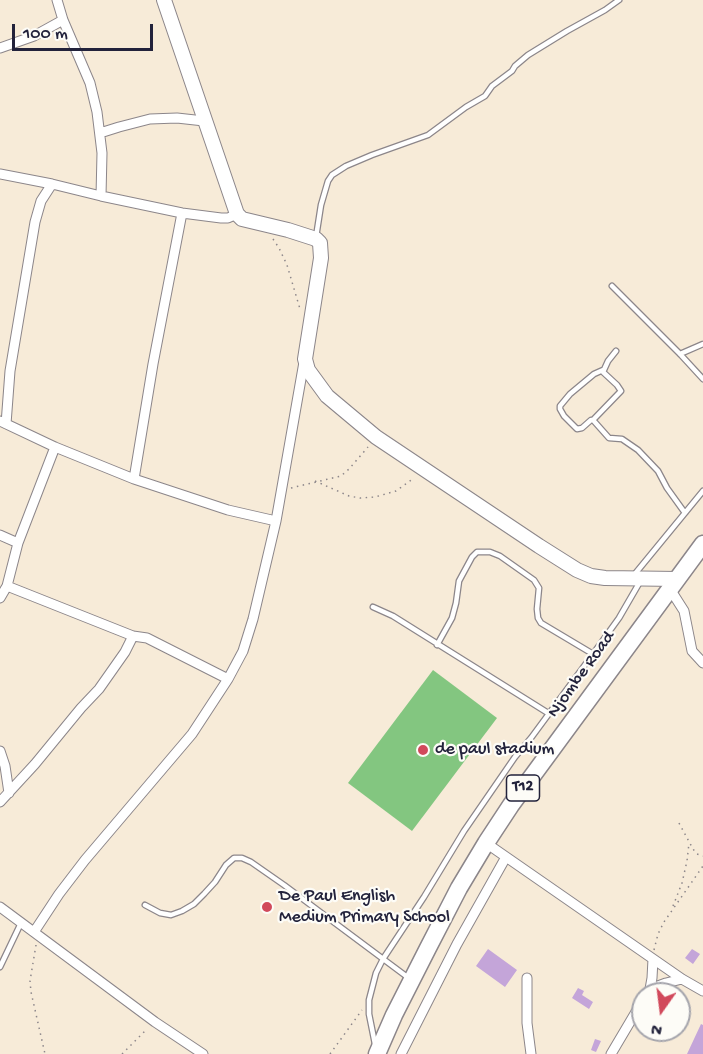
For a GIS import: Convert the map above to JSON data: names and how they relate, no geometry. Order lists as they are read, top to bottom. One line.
{"streets":{"highway":["Njombe Road","T12"]},"places":["de paul stadium","De Paul English Medium Primary School"],"scale_bar":"100 m","north":"bottom"}
